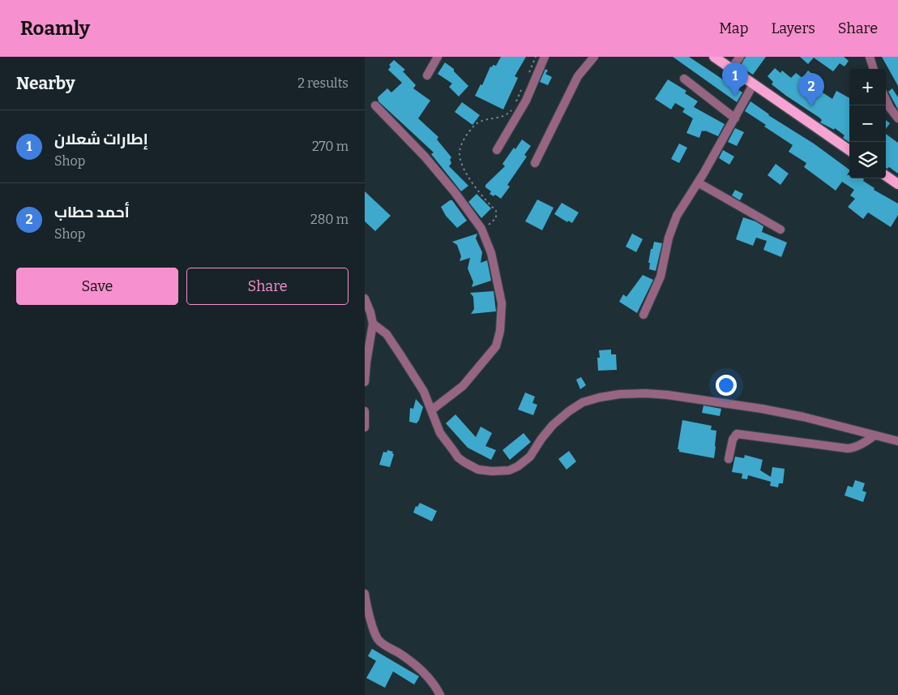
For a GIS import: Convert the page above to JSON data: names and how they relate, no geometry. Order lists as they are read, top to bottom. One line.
{"page":{"header":"Roamly","nav":["Map","Layers","Share"],"heading":["Nearby","2 results"],"pins":["1","2"],"map_buttons":["+","−"],"list":[{"mark":"1","name":"إطارات شعلان","note":"Shop","value":"270 m"},{"mark":"2","name":"أحمد حطاب","note":"Shop","value":"280 m"}],"buttons":["Save","Share"]}}
